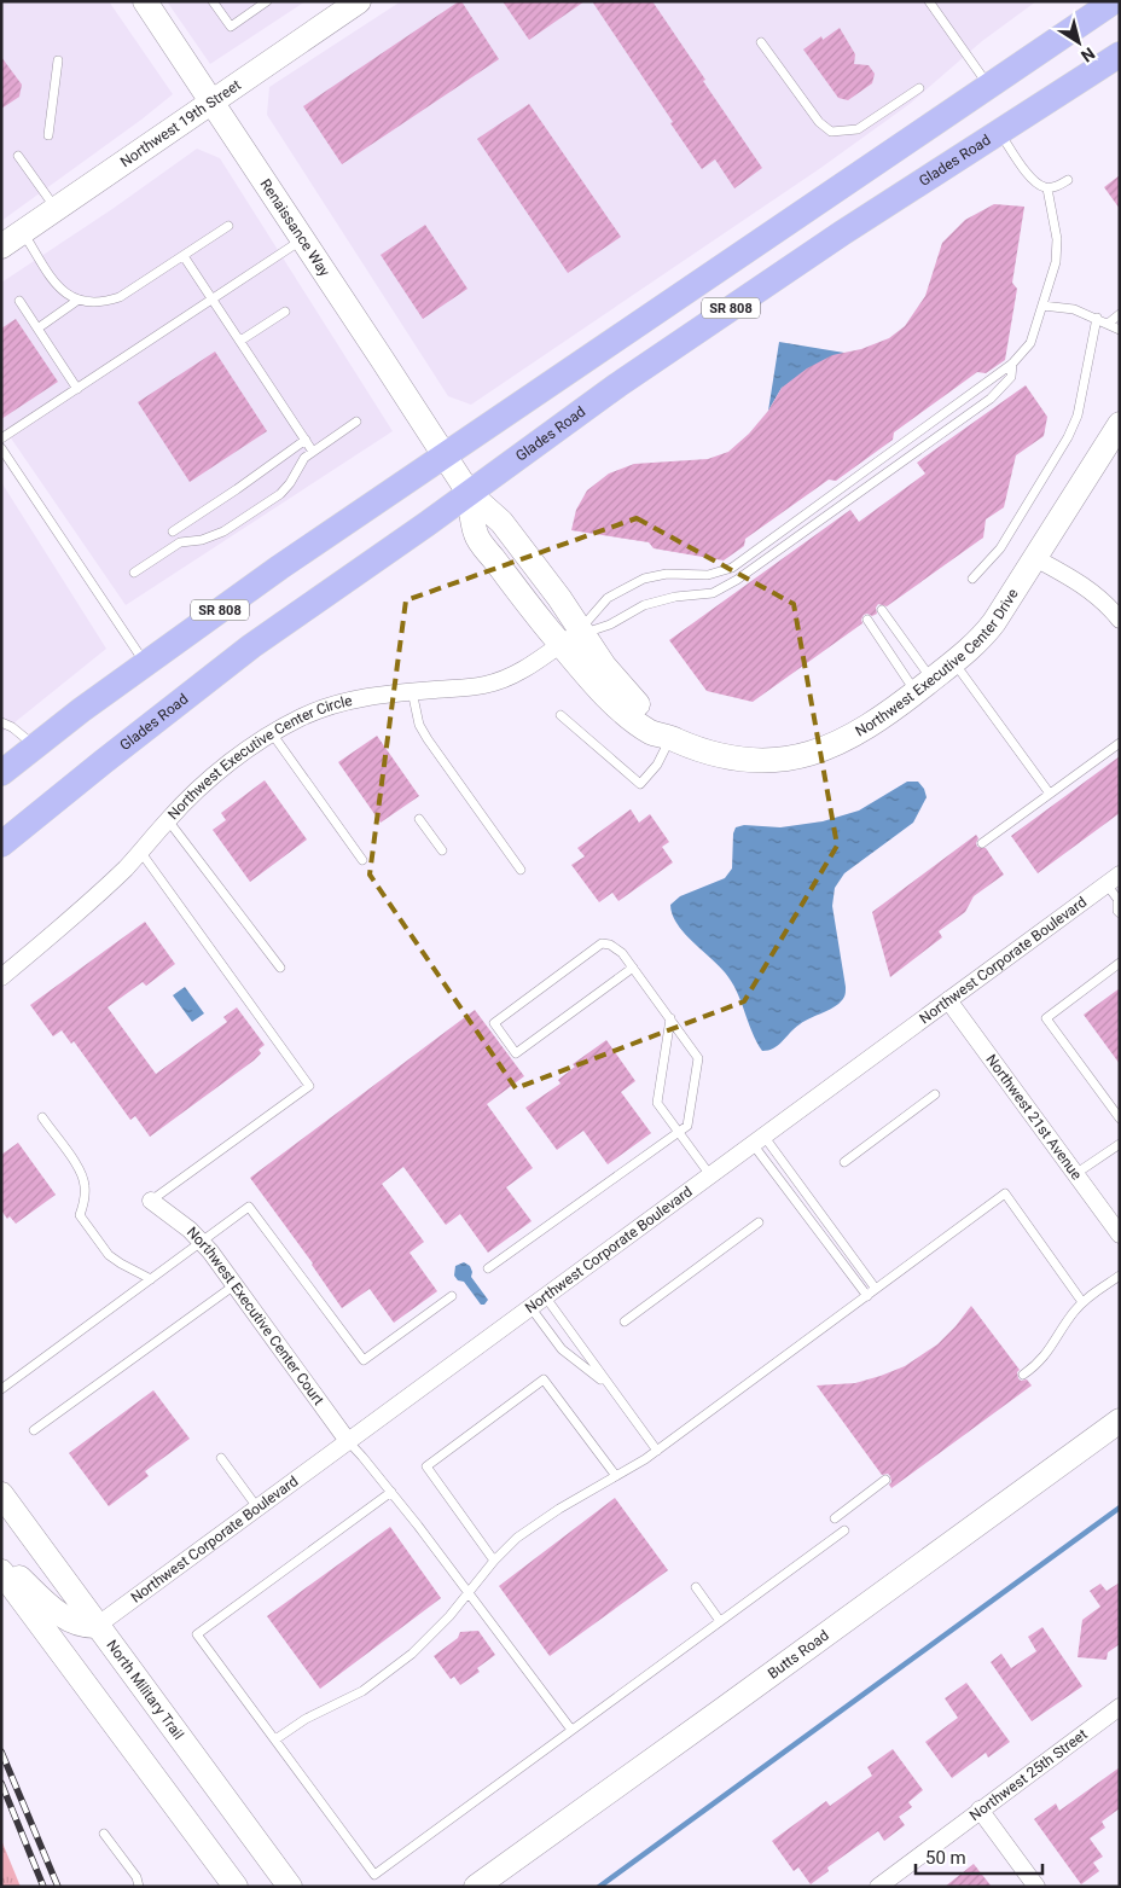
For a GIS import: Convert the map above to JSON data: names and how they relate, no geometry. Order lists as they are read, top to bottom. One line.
{"streets":{"main road":["Glades Road","SR 808"],"street":["Northwest 19th Street","Renaissance Way","Northwest Executive Center Drive","Northwest Executive Center Circle","Northwest Corporate Boulevard","Northwest 21st Avenue","Northwest Executive Center Court","Butts Road","North Military Trail","Northwest 25th Street"]},"crossings":[["Northwest 19th Street","Renaissance Way"],["Glades Road","Northwest Executive Center Drive"],["Renaissance Way","SR 808"],["Renaissance Way","Northwest Executive Center Drive"],["SR 808","Northwest Executive Center Drive"],["Northwest Executive Center Drive","Northwest Executive Center Circle"],["Northwest Corporate Boulevard","Northwest 21st Avenue"],["Northwest Corporate Boulevard","Northwest Executive Center Court"],["Northwest Corporate Boulevard","North Military Trail"]],"scale_bar":"50 m","north":"bottom right"}
